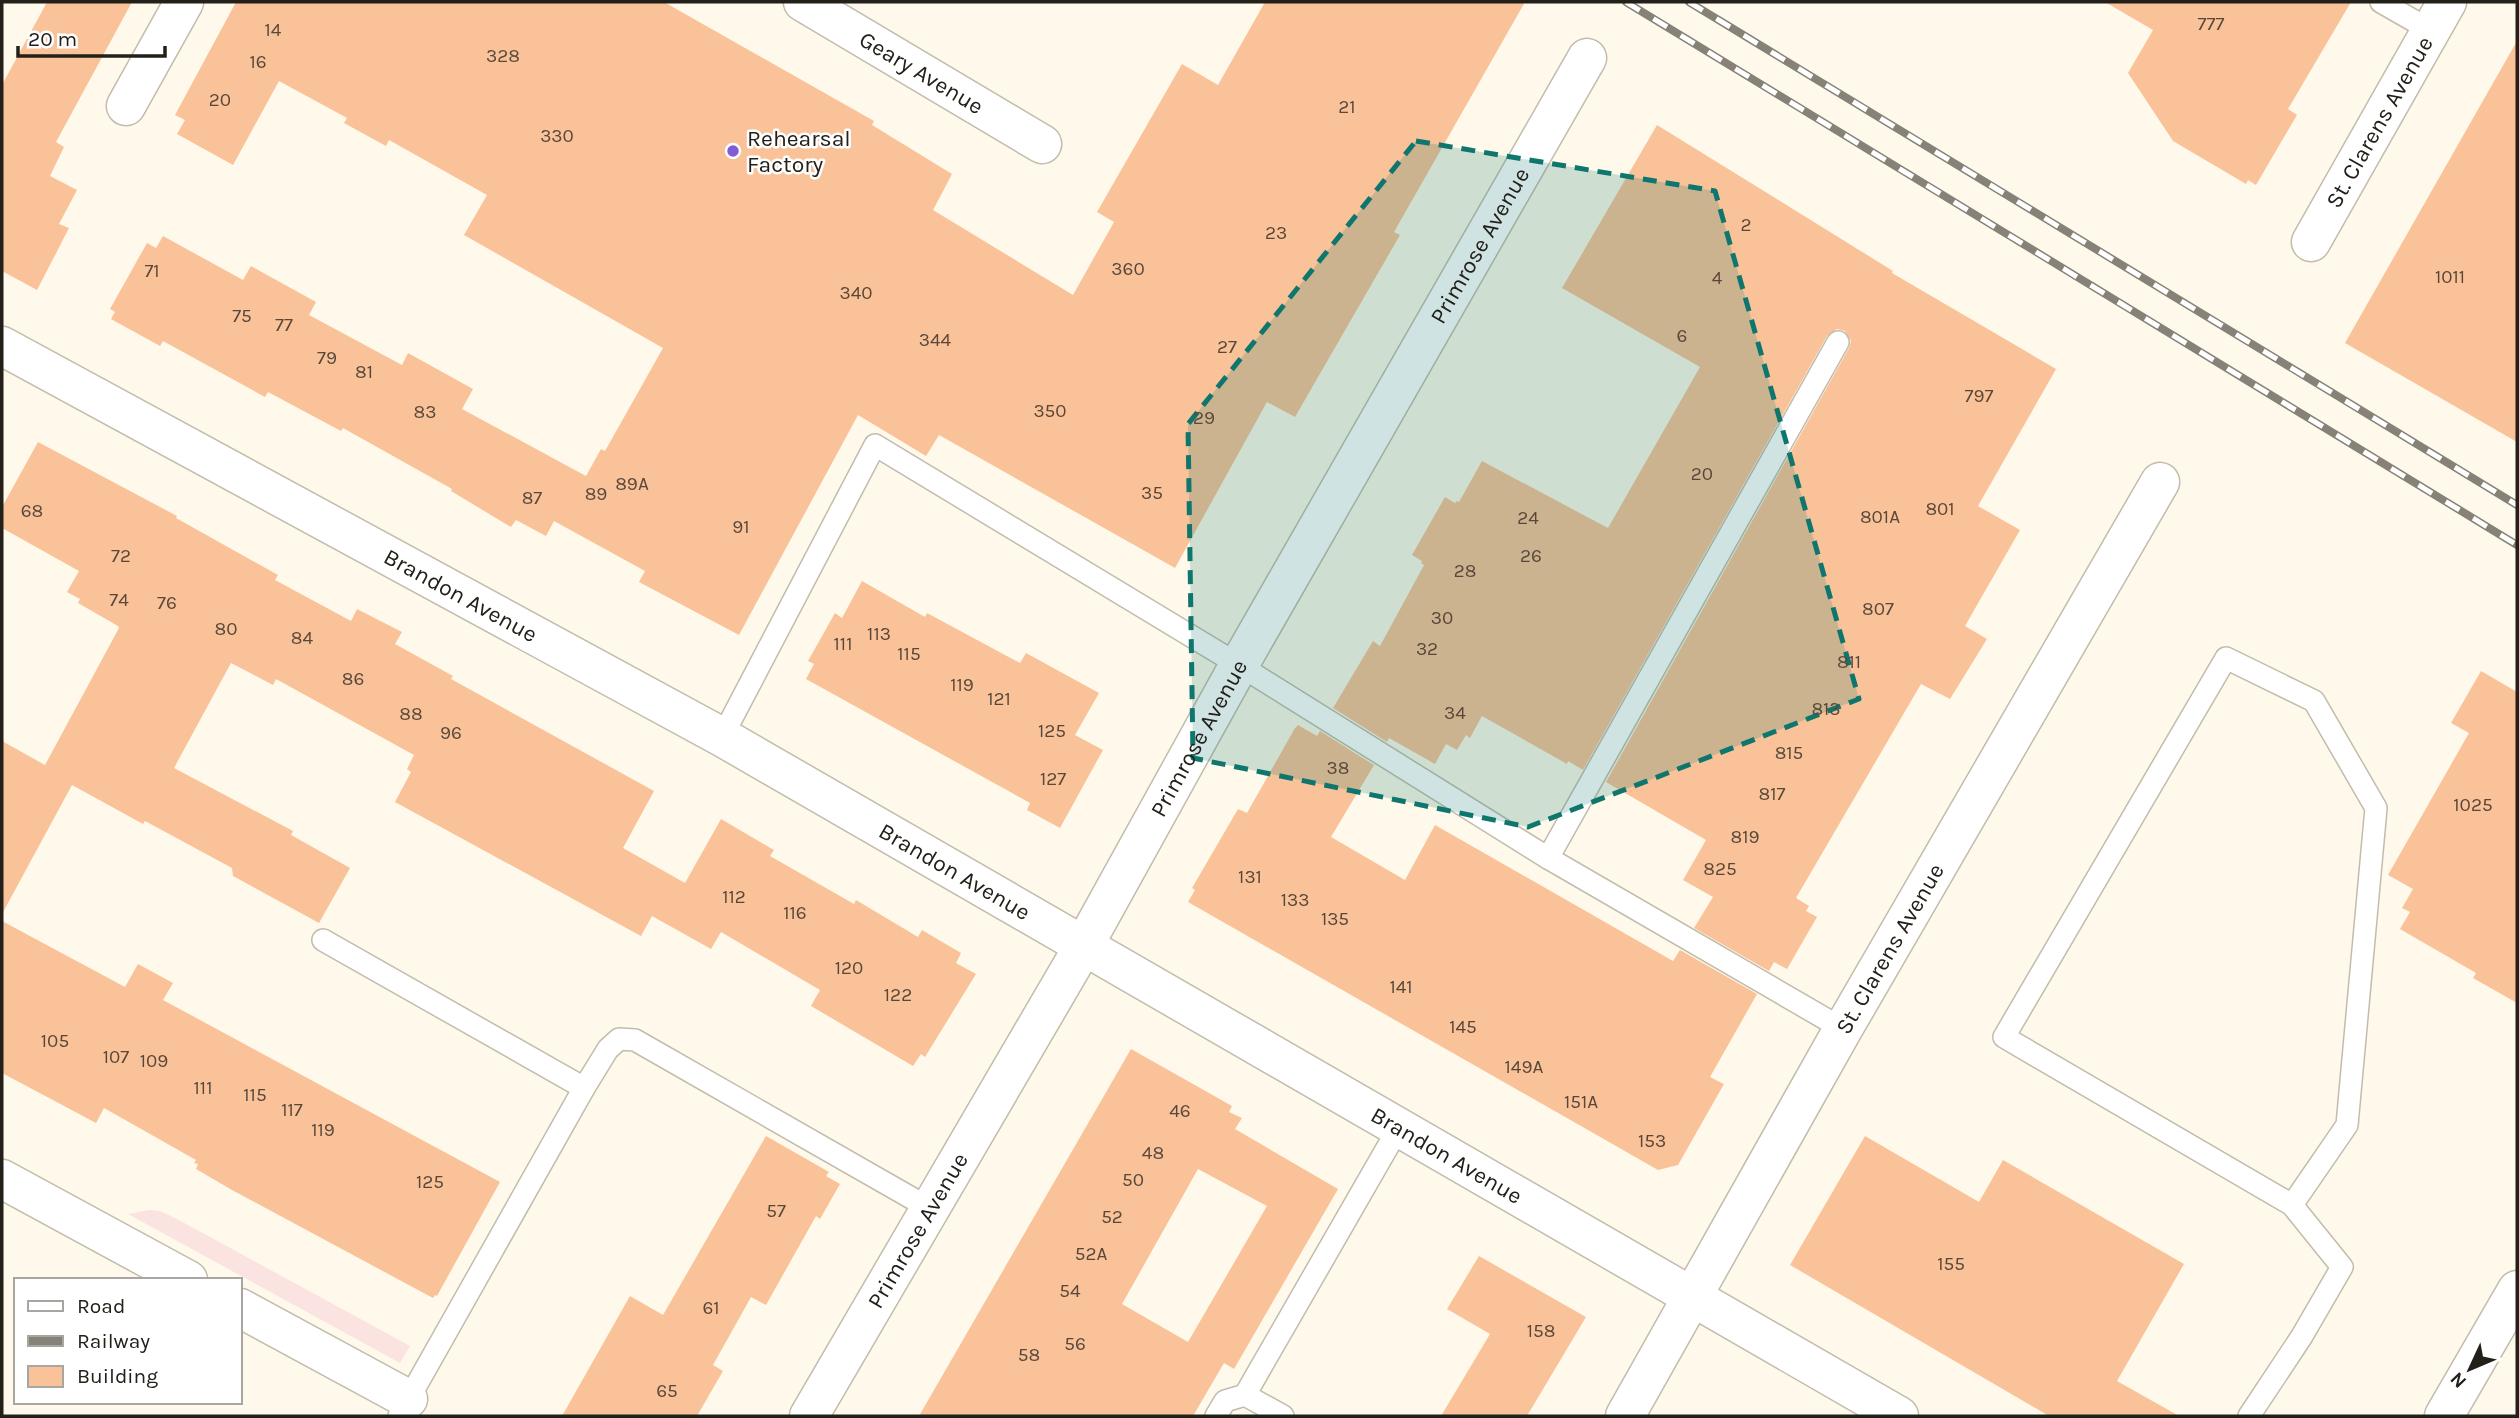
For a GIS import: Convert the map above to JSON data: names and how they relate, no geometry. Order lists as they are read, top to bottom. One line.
{"streets":{"street":["Geary Avenue","St. Clarens Avenue","Primrose Avenue","Brandon Avenue"]},"crossings":[["St. Clarens Avenue","Brandon Avenue"],["Primrose Avenue","Brandon Avenue"]],"places":["Rehearsal Factory"],"house_numbers":["777","14","328","16","20","21","330","2","23","360","71","1011","4","340","75","77","6","344","27","79","81","797","350","83","29","20","89A","35","89","87","801","68","801A","24","91","72","26","28","74","76","807","30","80","113","84","111","32","115","811","86","119","121","813","34","88","125","96","815","38","127","817","1025","819","825","131","112","133","116","135","120","141","122","145","105","107","109","149A","111","115","151A","117","46","119","153","48","50","125","57","52","52A","155","54","61","158","56","58","65"],"legend":["Road","Railway","Building"],"scale_bar":"20 m","north":"bottom left"}
